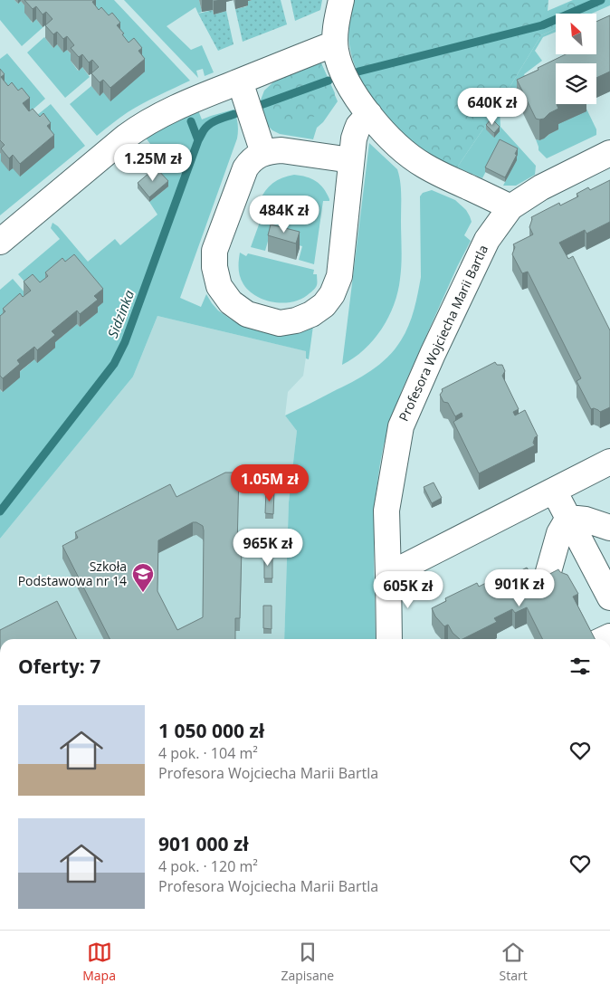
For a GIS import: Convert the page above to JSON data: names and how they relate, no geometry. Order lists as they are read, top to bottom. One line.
{"streets":{"street":["Profesora Wojciecha Marii Bartla"]},"water":["Sidzinka"],"places":{"school or university":["Szkoła Podstawowa nr 14"]},"north":"top left","page":{"price":["640K zł","1.25M zł","484K zł","1.05M zł","965K zł","901K zł","605K zł"],"heading":"Oferty: 7","list":[{"name":"1 050 000 zł","note":"4 pok. · 104 m² · Profesora Wojciecha Marii Bartla"},{"name":"901 000 zł","note":"4 pok. · 120 m² · Profesora Wojciecha Marii Bartla"}],"tabs":["Mapa","Zapisane","Start"]}}
